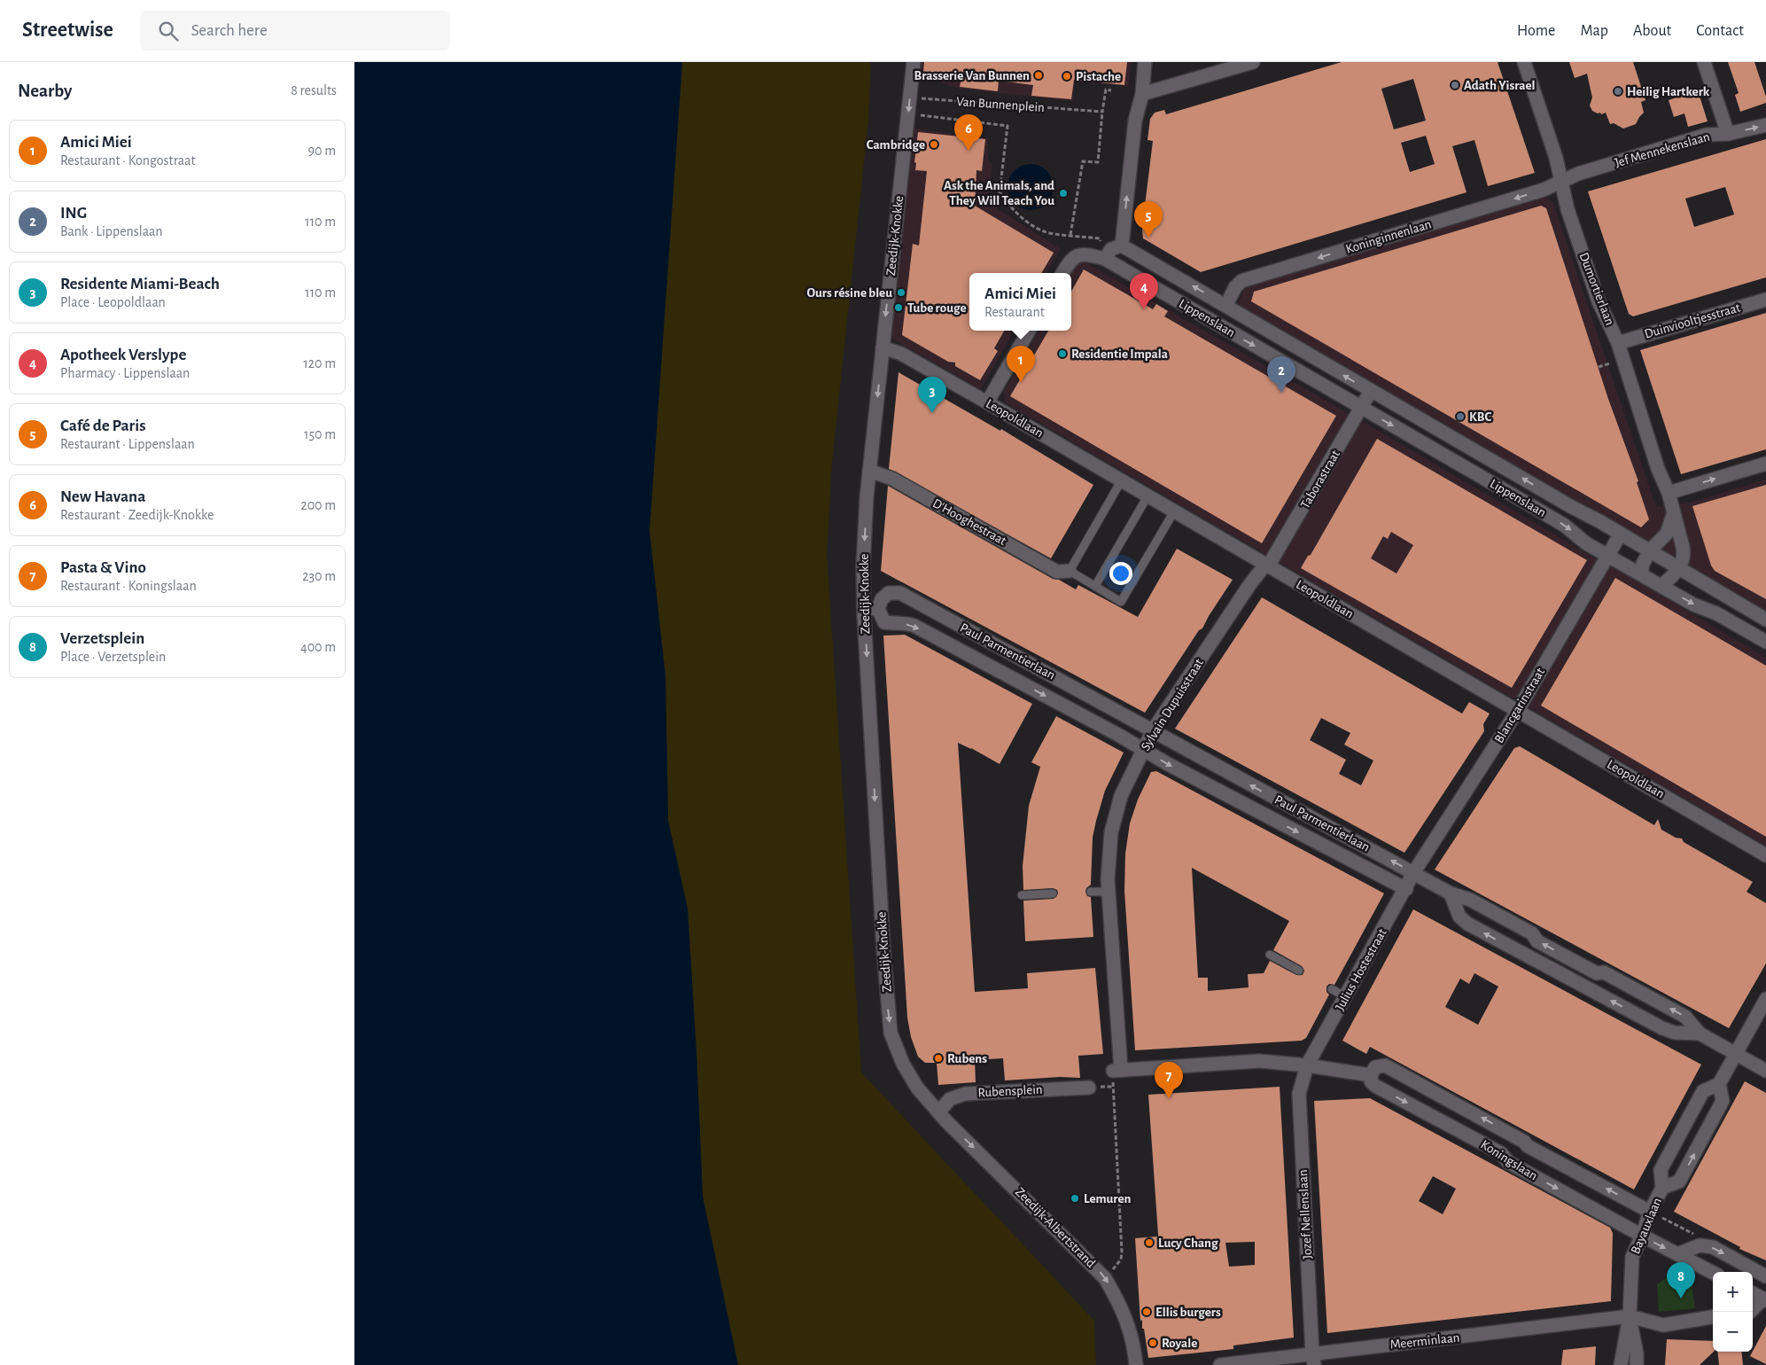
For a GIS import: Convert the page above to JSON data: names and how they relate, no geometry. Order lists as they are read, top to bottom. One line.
{"streets":{"street":["Jef Mennekenslaan","Zeedijk-Knokke","Koninginnenlaan","Dumortierlaan","Lippenslaan","Duinviooltjesstraat","Leopoldlaan","Taborastraat","D'Hooghestraat","Paul Parmentierlaan","Sylvain Dupuisstraat","Blancgarinstraat","Julius Hostestraat","Rubensplein","Koningslaan","Jozef Nellenslaan","Bayauxlaan","Zeedijk-Albertstrand","Meerminlaan"],"path":["Van Bunnenplein"]},"crossings":[["Van Bunnenplein","Zeedijk-Knokke"],["Van Bunnenplein","Lippenslaan"],["Jef Mennekenslaan","Koninginnenlaan"],["Jef Mennekenslaan","Dumortierlaan"],["Zeedijk-Knokke","Leopoldlaan"],["Zeedijk-Knokke","D'Hooghestraat"],["Zeedijk-Knokke","Rubensplein"],["Zeedijk-Knokke","Zeedijk-Albertstrand"],["Koninginnenlaan","Dumortierlaan"],["Koninginnenlaan","Lippenslaan"],["Dumortierlaan","Lippenslaan"],["Dumortierlaan","Duinviooltjesstraat"],["Lippenslaan","Taborastraat"],["Lippenslaan","Blancgarinstraat"],["Leopoldlaan","Taborastraat"],["Leopoldlaan","Sylvain Dupuisstraat"],["Leopoldlaan","Blancgarinstraat"],["Taborastraat","Sylvain Dupuisstraat"],["Paul Parmentierlaan","Sylvain Dupuisstraat"],["Paul Parmentierlaan","Blancgarinstraat"],["Paul Parmentierlaan","Julius Hostestraat"],["Blancgarinstraat","Julius Hostestraat"],["Julius Hostestraat","Jozef Nellenslaan"],["Rubensplein","Zeedijk-Albertstrand"],["Koningslaan","Bayauxlaan"],["Jozef Nellenslaan","Meerminlaan"],["Bayauxlaan","Meerminlaan"]],"one_way":["Zeedijk-Knokke","Koninginnenlaan","Zeedijk-Albertstrand"],"places":["Brasserie Van Bunnen","Pistache","Adath Yisrael","Heilig Hartkerk","Cambridge","Ask the Animals, and They Will Teach You","Ours résine bleu","Tube rouge","Residentie Impala","KBC","Rubens","Lemuren","Lucy Chang","Ellis burgers","Royale"],"page":{"header":"Streetwise","search":"Search here","nav":["Home","Map","About","Contact"],"heading":["Nearby","8 results"],"pins":["6","5","4","1","2","3","7","8"],"list":[{"mark":"1","name":"Amici Miei","note":"Restaurant · Kongostraat","value":"90 m"},{"mark":"2","name":"ING","note":"Bank · Lippenslaan","value":"110 m"},{"mark":"3","name":"Residente Miami-Beach","note":"Place · Leopoldlaan","value":"110 m"},{"mark":"4","name":"Apotheek Verslype","note":"Pharmacy · Lippenslaan","value":"120 m"},{"mark":"5","name":"Café de Paris","note":"Restaurant · Lippenslaan","value":"150 m"},{"mark":"6","name":"New Havana","note":"Restaurant · Zeedijk-Knokke","value":"200 m"},{"mark":"7","name":"Pasta & Vino","note":"Restaurant · Koningslaan","value":"230 m"},{"mark":"8","name":"Verzetsplein","note":"Place · Verzetsplein","value":"400 m"}],"popup":["Amici Miei","Restaurant"],"map_buttons":["+","−"]}}
